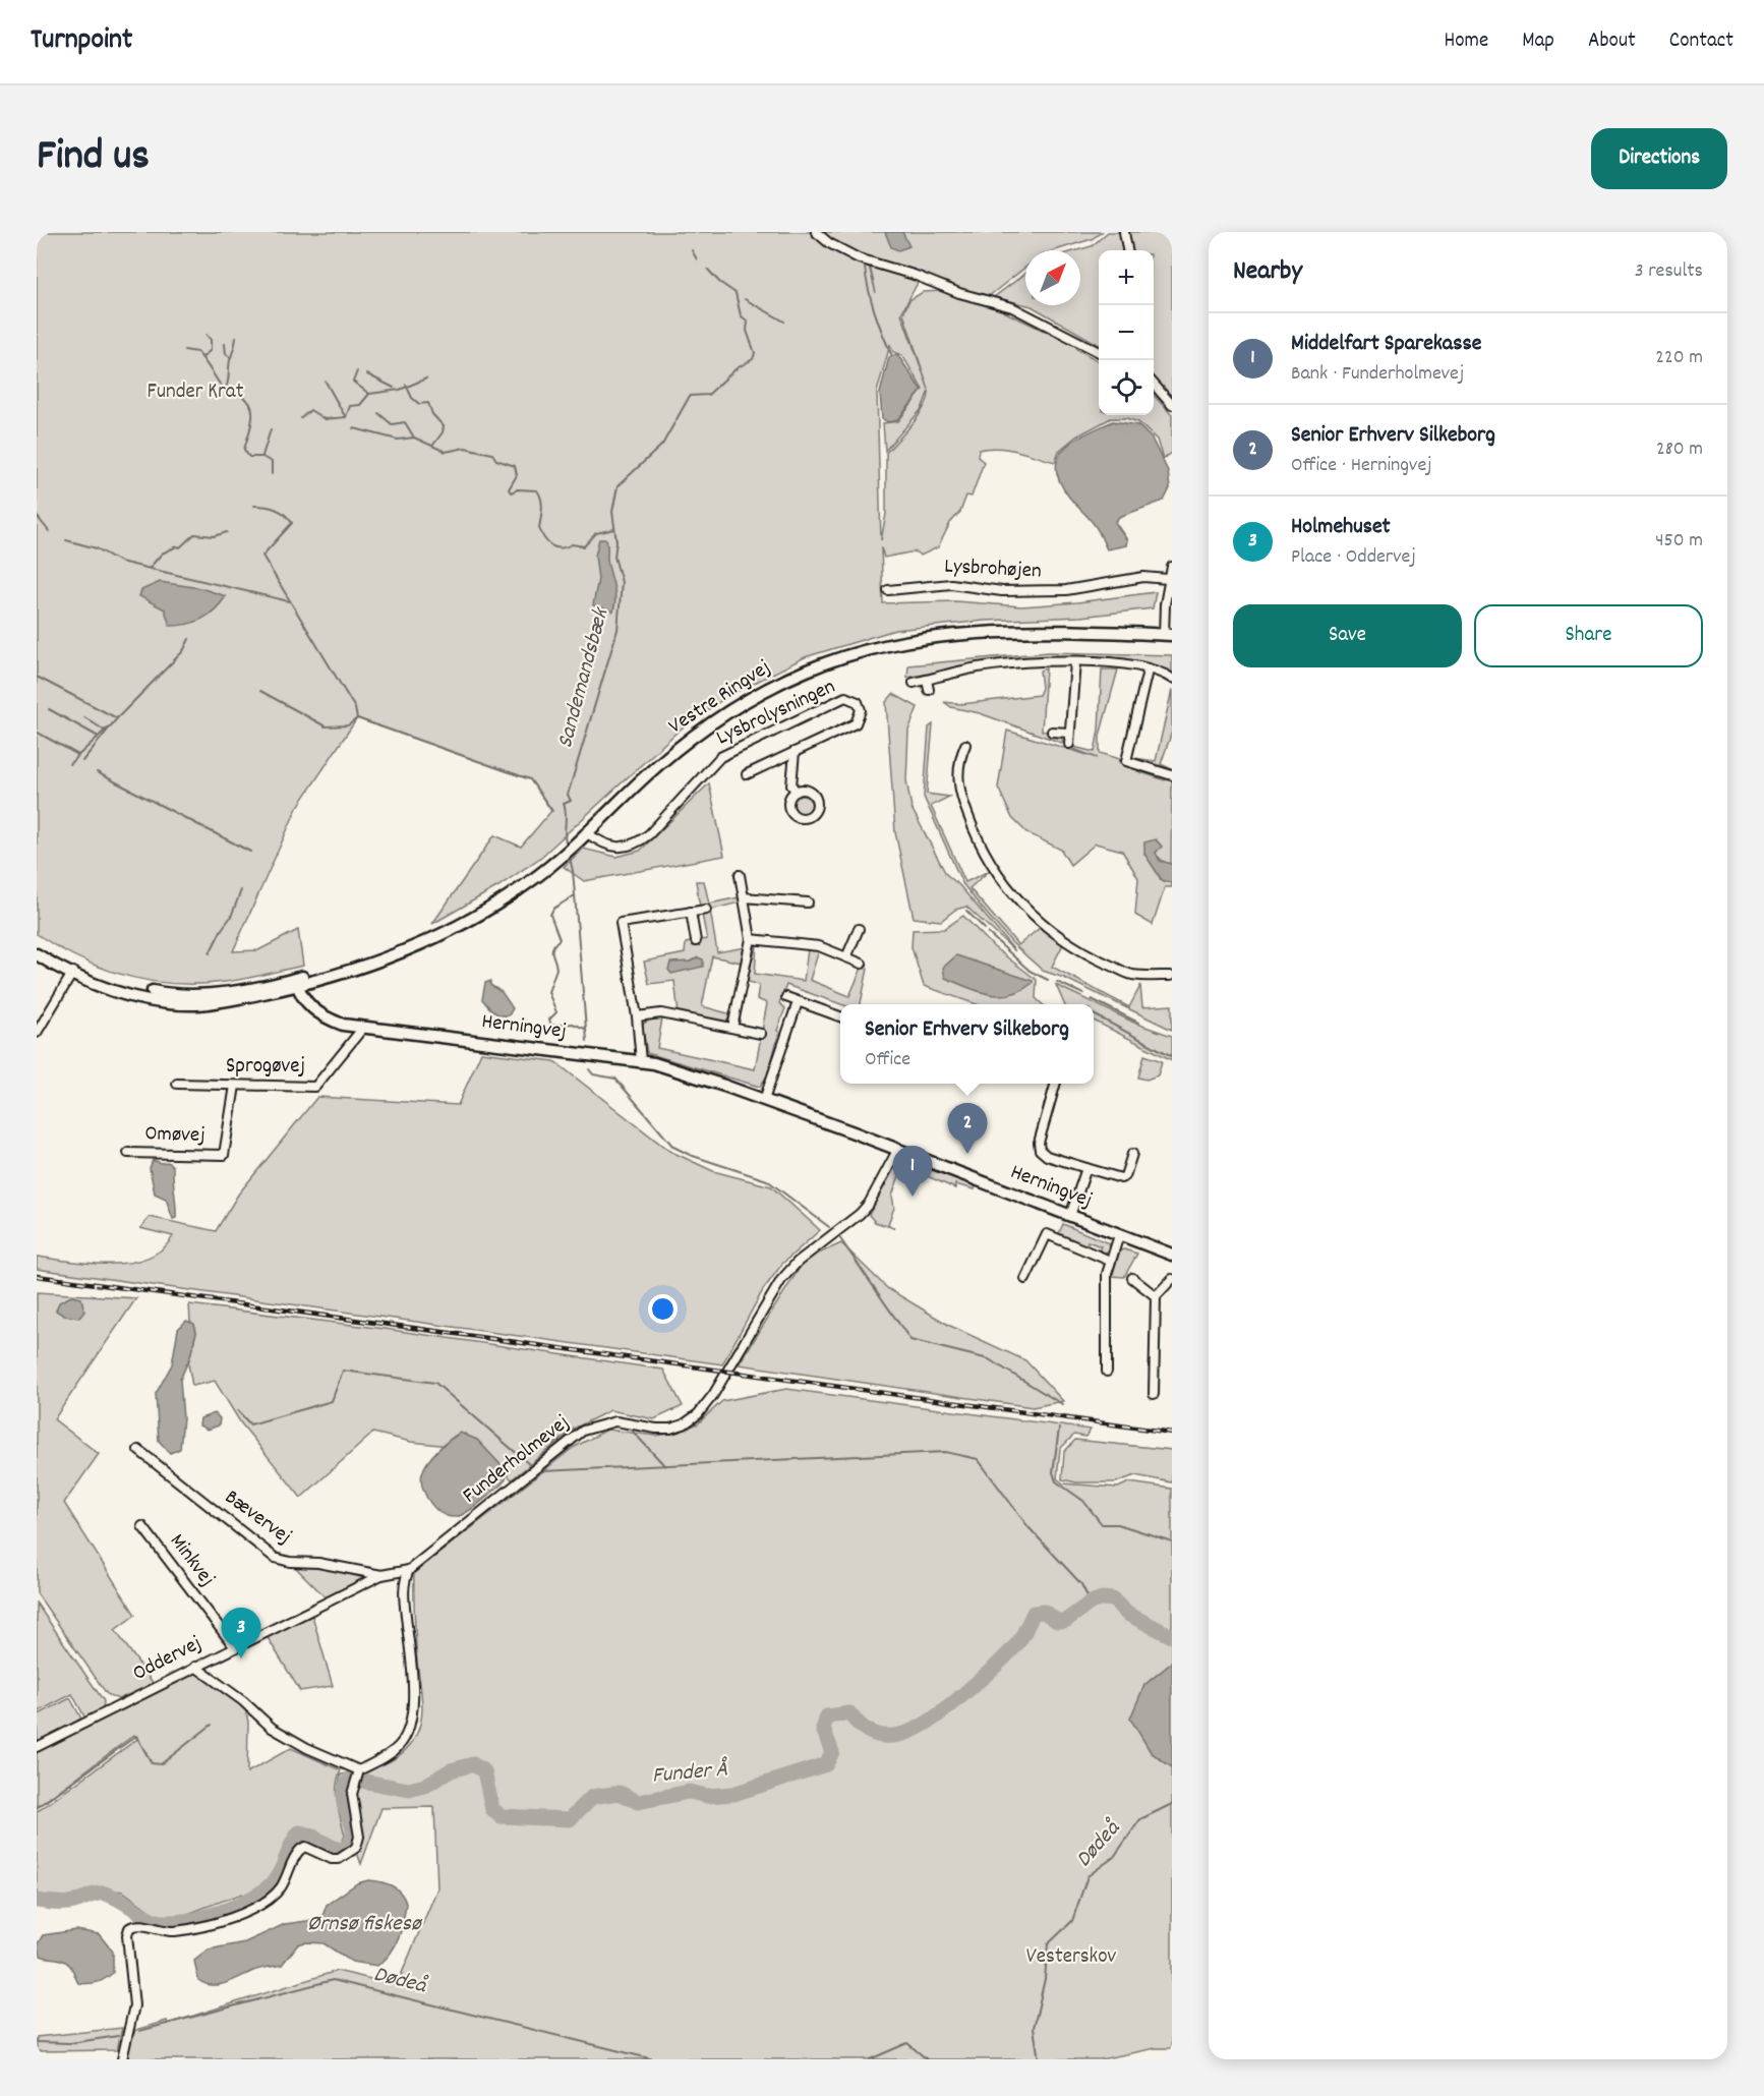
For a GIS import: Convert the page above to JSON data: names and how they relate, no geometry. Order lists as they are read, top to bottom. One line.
{"streets":{"main road":["Vestre Ringvej","Herningvej"],"street":["Lysbrohøjen","Lysbrolysningen","Sprogøvej","Omøvej","Funderholmevej","Bævervej","Minkvej","Oddervej"]},"crossings":[["Vestre Ringvej","Lysbrolysningen"],["Vestre Ringvej","Herningvej"],["Herningvej","Sprogøvej"],["Herningvej","Funderholmevej"],["Sprogøvej","Omøvej"],["Funderholmevej","Bævervej"],["Bævervej","Oddervej"],["Minkvej","Oddervej"]],"water":["Sandemandsbæk","Funder Å","Dødeå","Ørnsø fiskesø"],"parks":["Funder Krat","Vesterskov"],"north":"top right","page":{"header":"Turnpoint","nav":["Home","Map","About","Contact"],"title":"Find us","buttons":["Directions",["Save","Share"]],"heading":["Nearby","3 results"],"map_buttons":["+","−"],"list":[{"mark":"1","name":"Middelfart Sparekasse","note":"Bank · Funderholmevej","value":"220 m"},{"mark":"2","name":"Senior Erhverv Silkeborg","note":"Office · Herningvej","value":"280 m"},{"mark":"3","name":"Holmehuset","note":"Place · Oddervej","value":"450 m"}],"popup":["Senior Erhverv Silkeborg","Office"],"pins":["2","1","3"]}}
